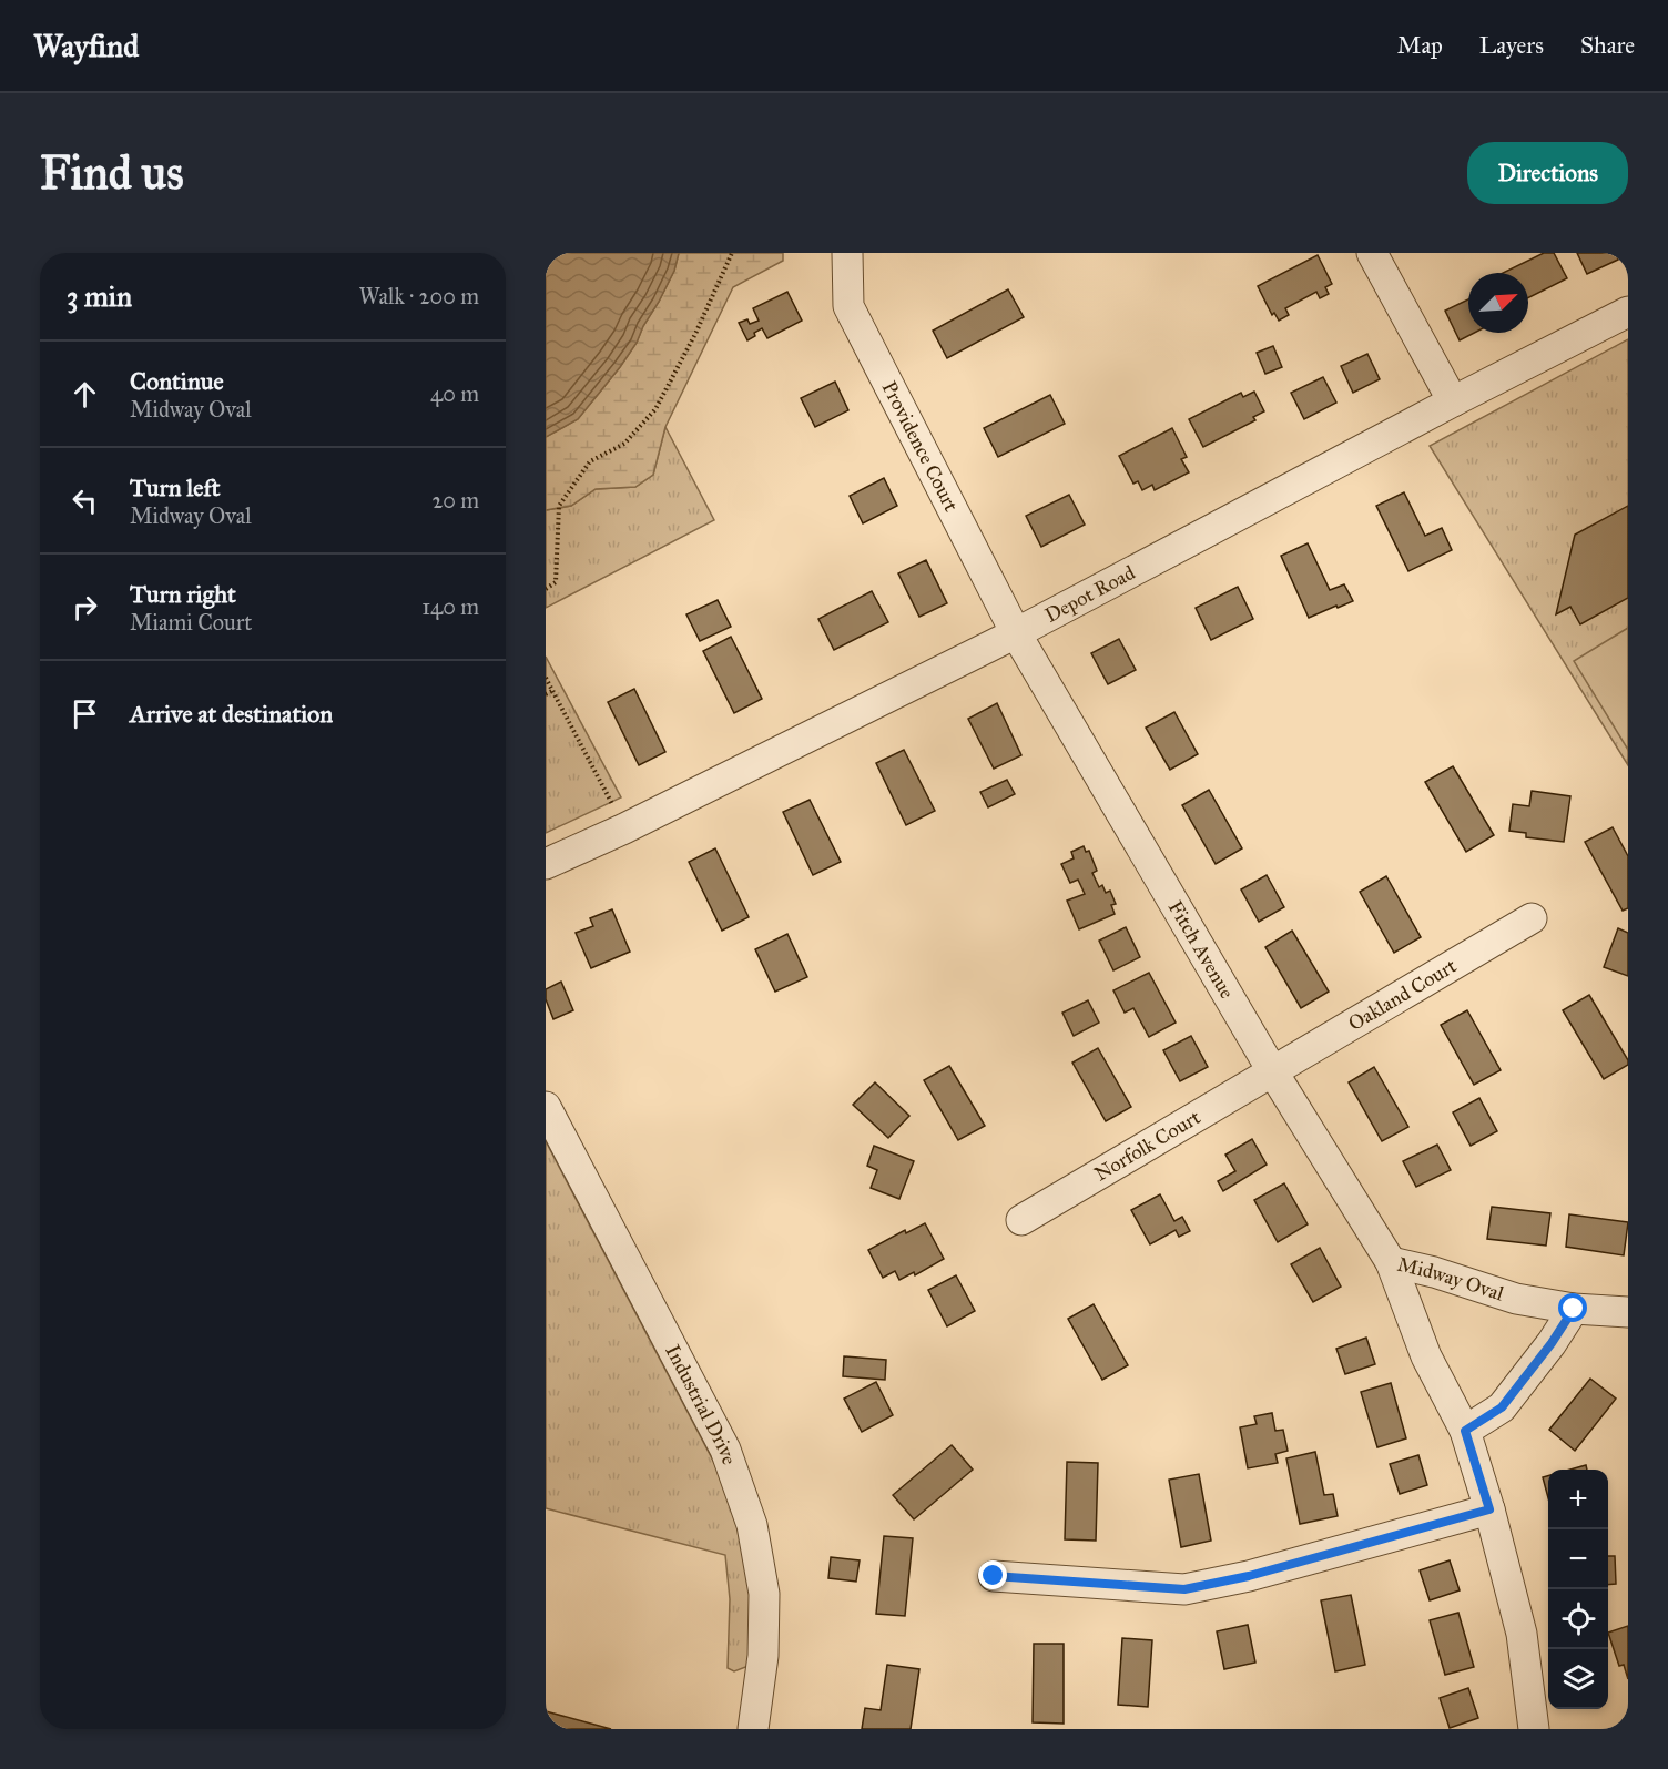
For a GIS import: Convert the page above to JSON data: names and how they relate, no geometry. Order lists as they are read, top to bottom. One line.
{"streets":{"street":["Providence Court","Depot Road","Fitch Avenue","Oakland Court","Norfolk Court","Midway Oval","Industrial Drive"]},"crossings":[["Providence Court","Depot Road"],["Providence Court","Fitch Avenue"],["Depot Road","Fitch Avenue"],["Fitch Avenue","Oakland Court"],["Fitch Avenue","Norfolk Court"],["Fitch Avenue","Midway Oval"],["Oakland Court","Norfolk Court"]],"north":"top right","page":{"header":"Wayfind","nav":["Map","Layers","Share"],"buttons":"Directions","title":"Find us","heading":["3 min","Walk · 200 m"],"list":[["Continue","Midway Oval","40 m"],["Turn left","Midway Oval","20 m"],["Turn right","Miami Court","140 m"],"Arrive at destination"],"map_buttons":["+","−"]}}
